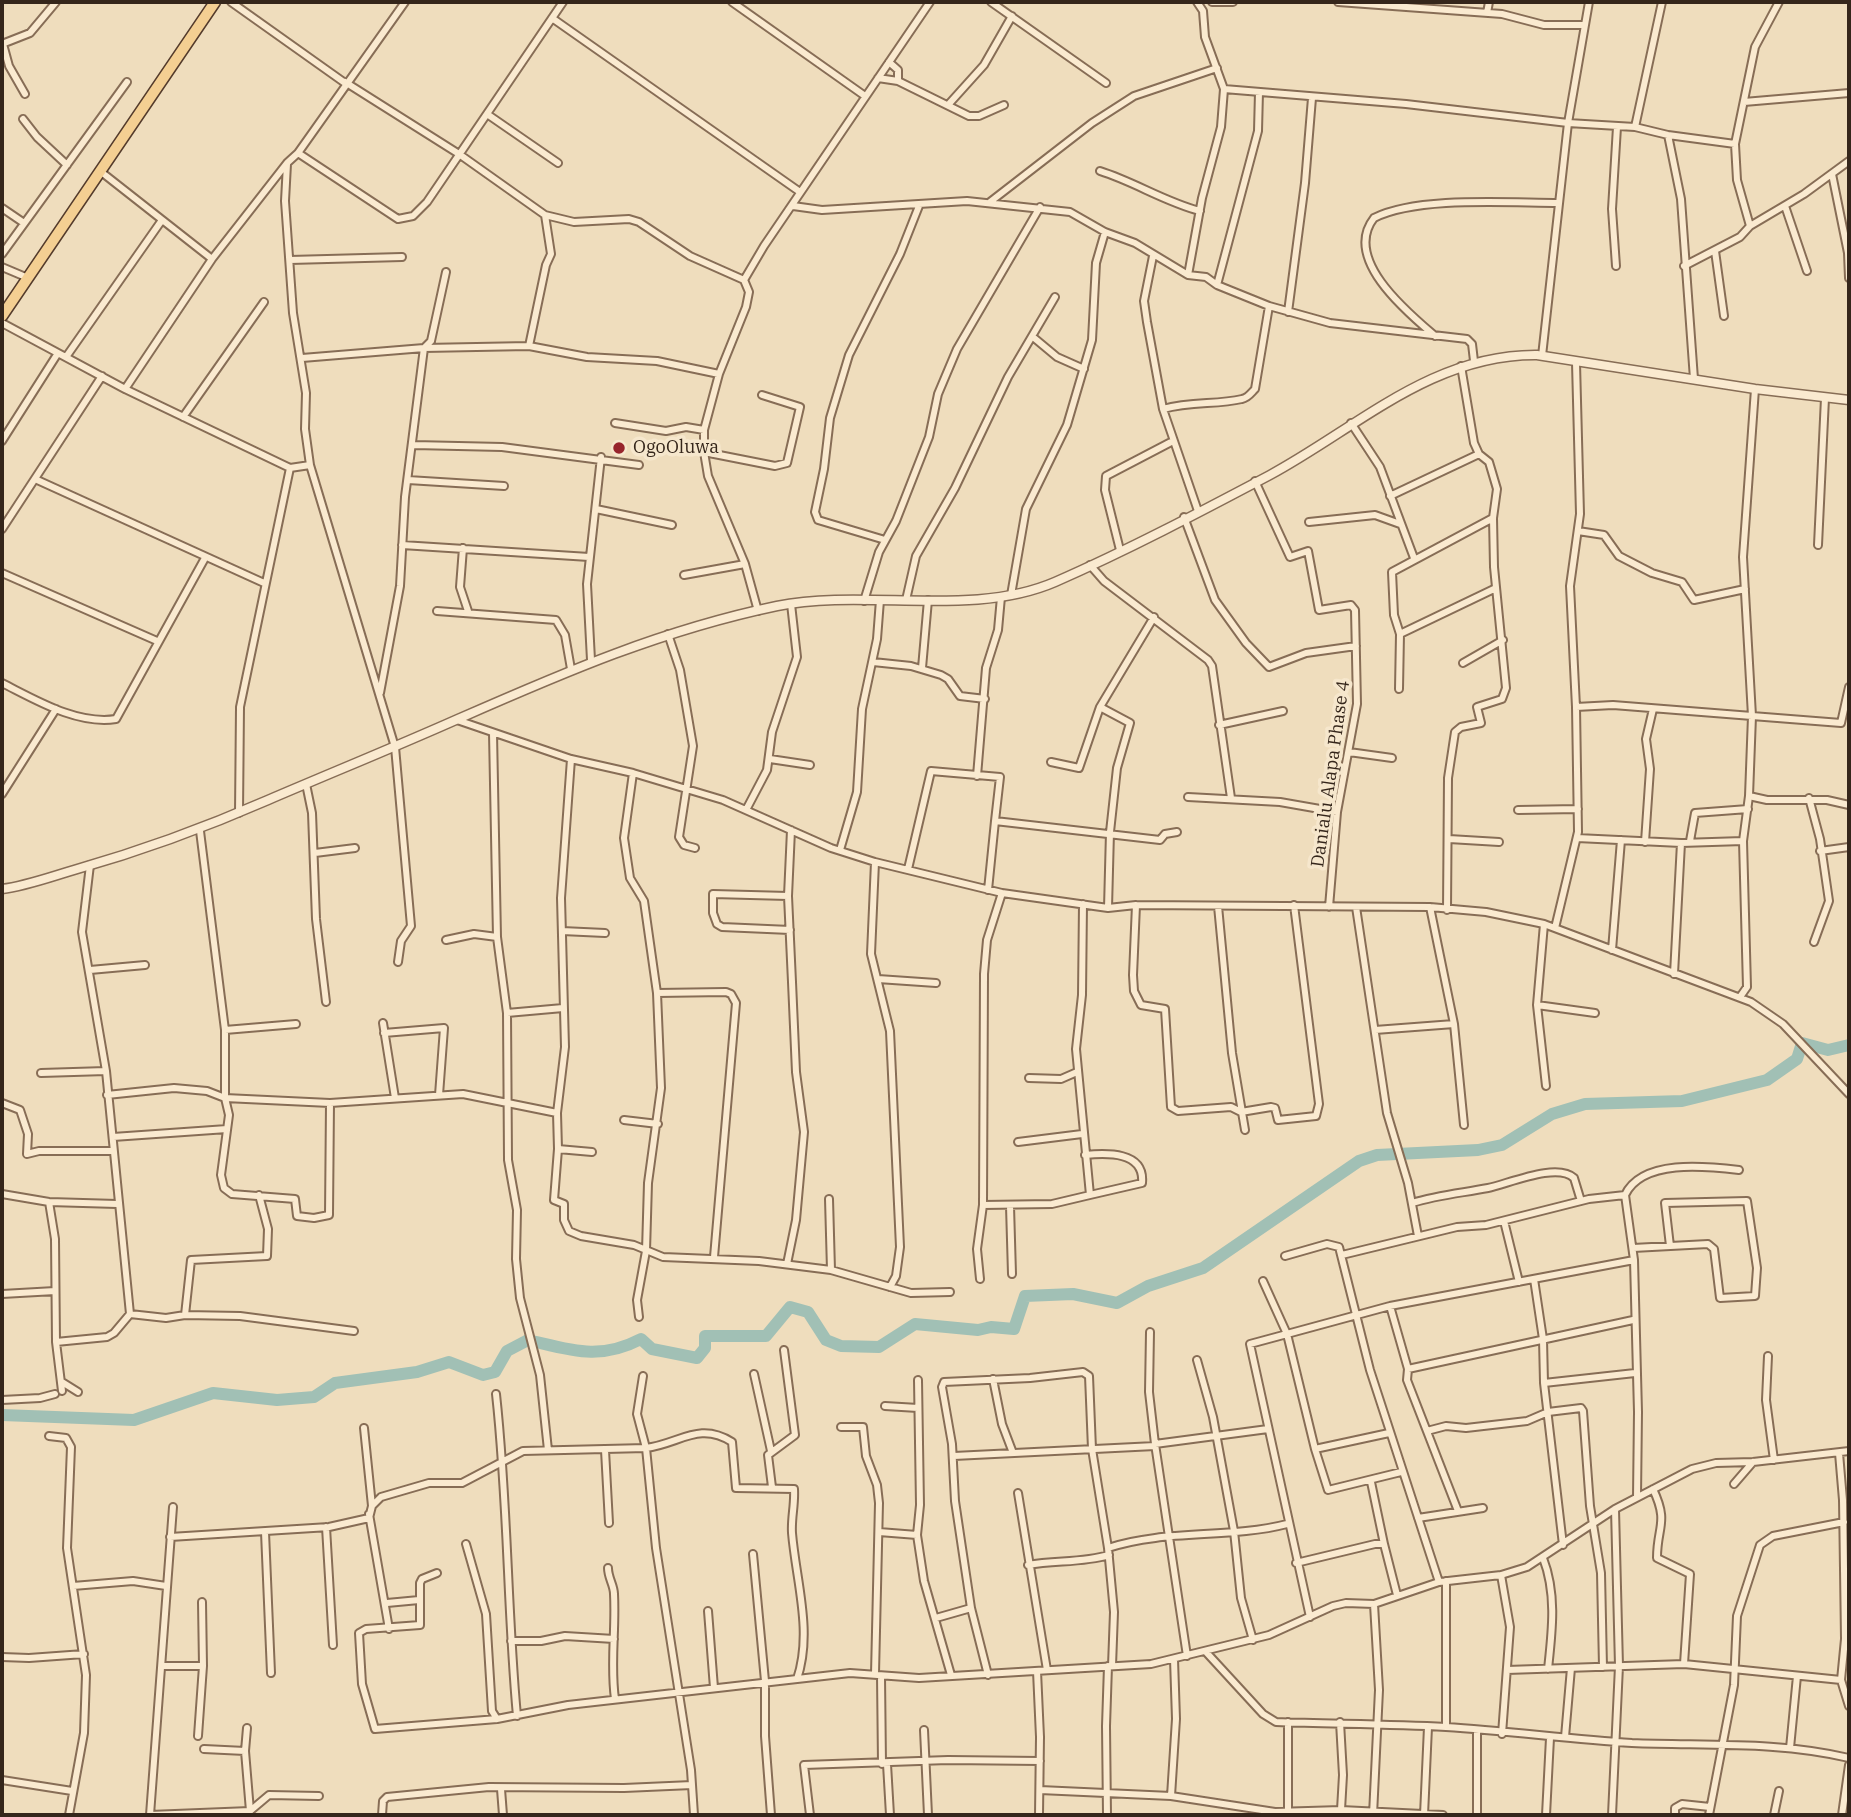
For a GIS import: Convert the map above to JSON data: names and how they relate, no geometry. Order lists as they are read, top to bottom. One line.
{"streets":{"street":["Danialu Alapa Phase 4"]},"places":["OgoOluwa"]}
